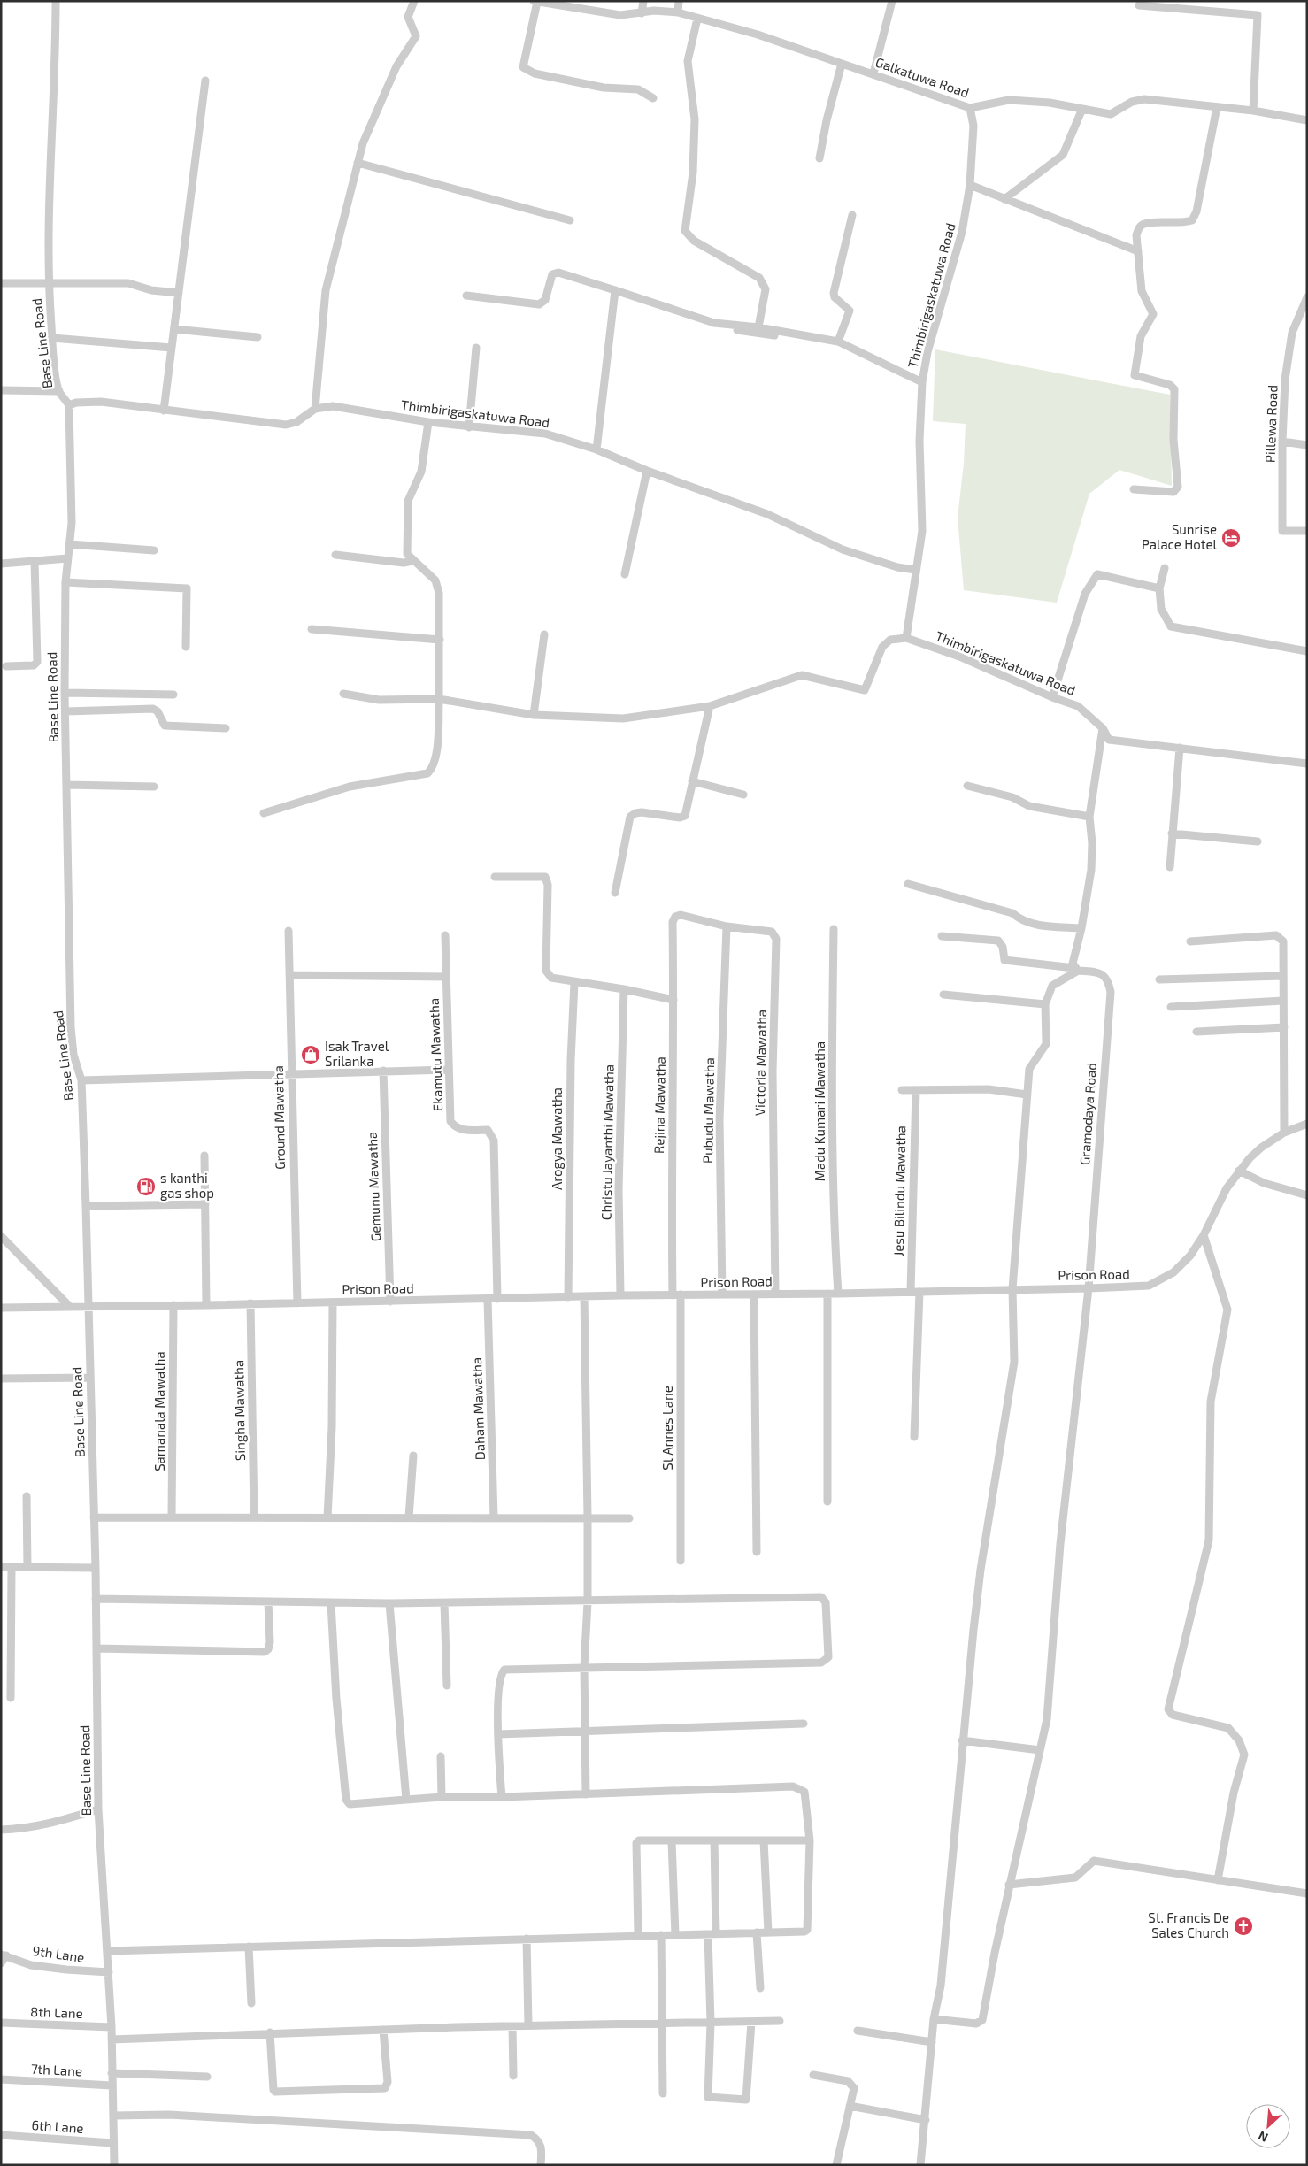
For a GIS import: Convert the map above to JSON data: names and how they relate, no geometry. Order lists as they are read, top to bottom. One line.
{"streets":{"street":["Galkatuwa Road","Thimbirigaskatuwa Road","Base Line Road","Pillewa Road","Ekamutu Mawatha","Victoria Mawatha","Rejina Mawatha","Pubudu Mawatha","Madu Kumari Mawatha","Gramodaya Road","Ground Mawatha","Arogya Mawatha","Christu Jayanthi Mawatha","Gemunu Mawatha","Jesu Bilindu Mawatha","Prison Road","Daham Mawatha","Singha Mawatha","Samanala Mawatha","St Annes Lane","9th Lane","8th Lane","7th Lane","6th Lane"]},"crossings":[["Galkatuwa Road","Thimbirigaskatuwa Road"],["Base Line Road","Prison Road"],["Base Line Road","9th Lane"],["Base Line Road","8th Lane"],["Base Line Road","7th Lane"],["Base Line Road","6th Lane"],["Ekamutu Mawatha","Prison Road"],["Victoria Mawatha","Rejina Mawatha"],["Victoria Mawatha","Pubudu Mawatha"],["Victoria Mawatha","Prison Road"],["Rejina Mawatha","Prison Road"],["Rejina Mawatha","St Annes Lane"],["Pubudu Mawatha","Prison Road"],["Madu Kumari Mawatha","Prison Road"],["Gramodaya Road","Prison Road"],["Ground Mawatha","Prison Road"],["Arogya Mawatha","Prison Road"],["Christu Jayanthi Mawatha","Prison Road"],["Gemunu Mawatha","Prison Road"],["Jesu Bilindu Mawatha","Prison Road"],["Prison Road","Daham Mawatha"],["Prison Road","Singha Mawatha"],["Prison Road","Samanala Mawatha"],["Prison Road","St Annes Lane"]],"places":{"hotel":["Sunrise Palace Hotel"],"shop":["Isak Travel Srilanka"],"fuel station":["s kanthi gas shop"],"church":["St. Francis De Sales Church"]},"north":"bottom left"}
